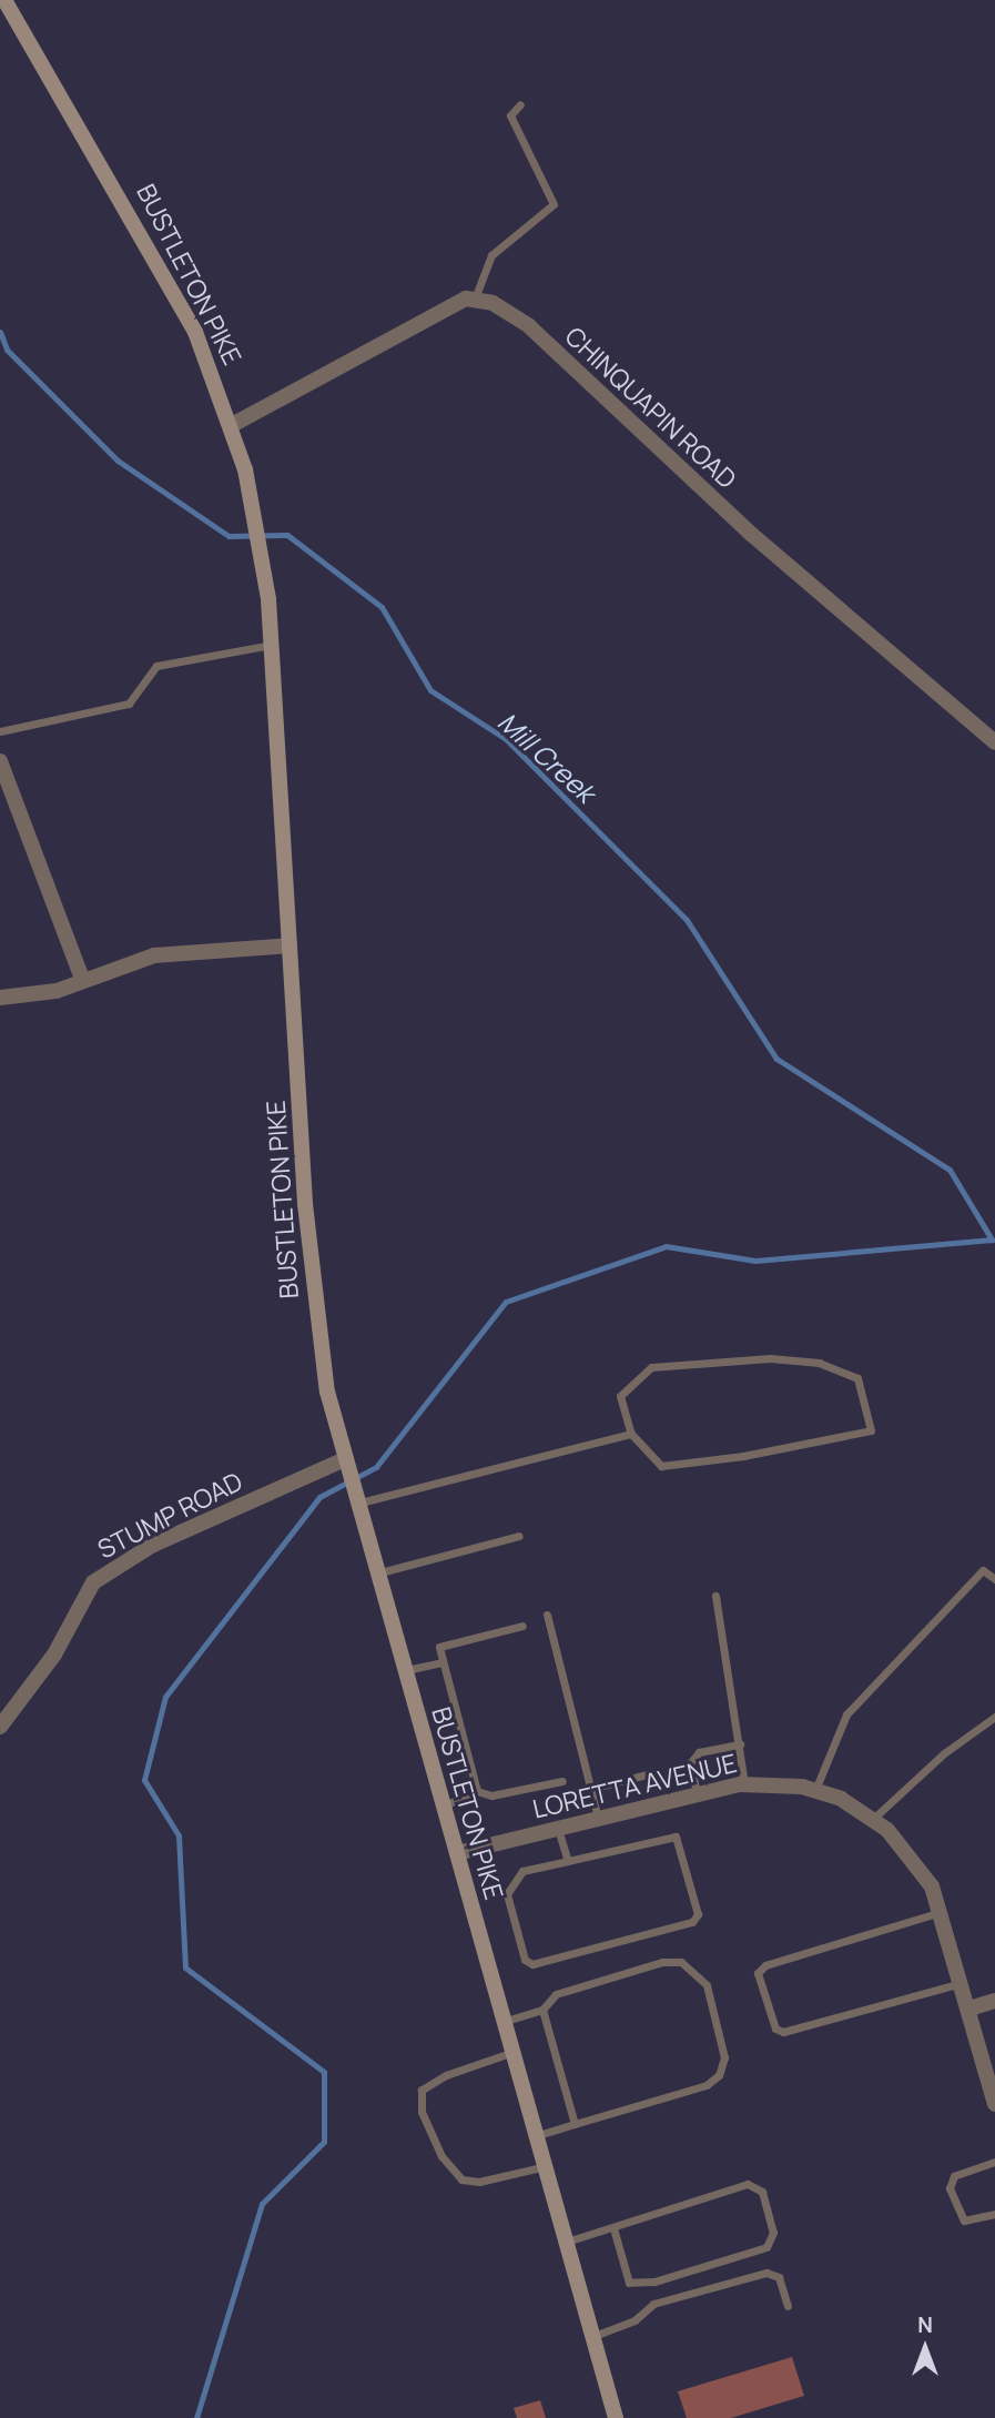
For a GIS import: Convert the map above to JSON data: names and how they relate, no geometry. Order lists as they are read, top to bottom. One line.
{"streets":{"main road":["BUSTLETON PIKE"],"street":["CHINQUAPIN ROAD","STUMP ROAD","LORETTA AVENUE"]},"crossings":[["BUSTLETON PIKE","STUMP ROAD"],["BUSTLETON PIKE","LORETTA AVENUE"]],"water":["Mill Creek"],"north":"top"}
